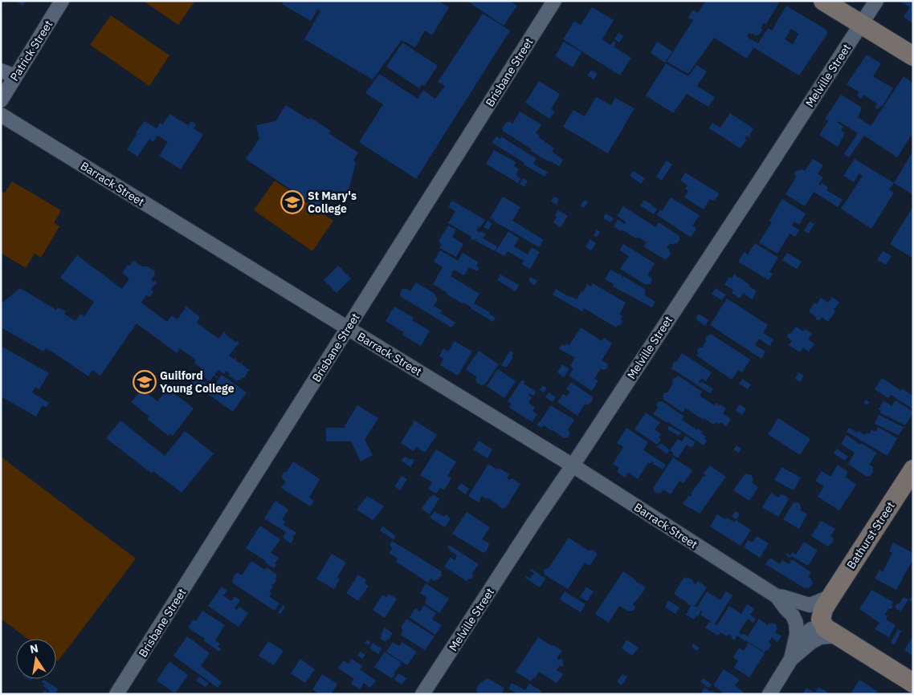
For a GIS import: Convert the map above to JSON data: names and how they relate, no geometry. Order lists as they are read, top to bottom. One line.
{"streets":{"street":["Patrick Street","Brisbane Street","Melville Street","Barrack Street","Bathurst Street"]},"crossings":[["Brisbane Street","Barrack Street"],["Melville Street","Barrack Street"]],"places":{"school or university":["St Mary's College","Guilford Young College"]},"north":"top"}
